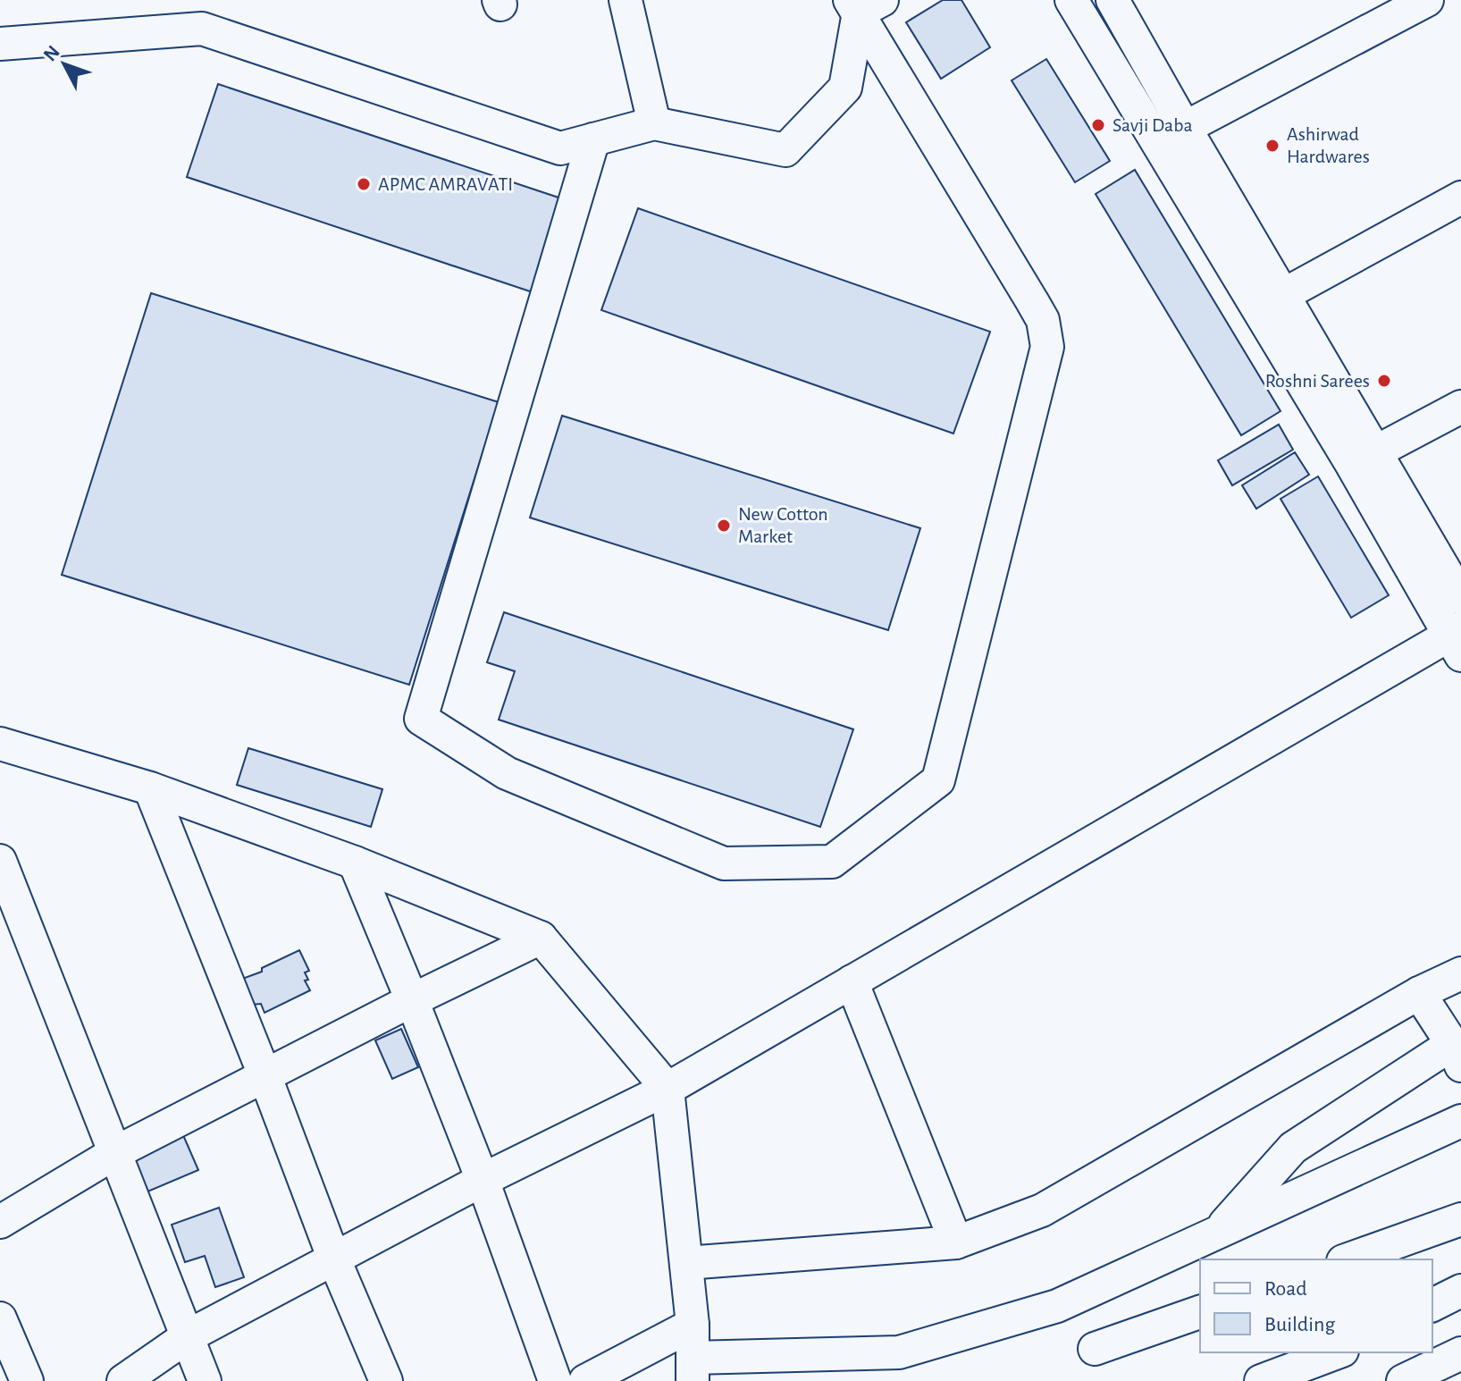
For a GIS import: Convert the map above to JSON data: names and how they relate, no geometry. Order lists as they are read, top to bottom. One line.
{"places":["Savji Daba","Ashirwad Hardwares","APMC AMRAVATI","Roshni Sarees","New Cotton Market"],"legend":["Road","Building"],"north":"top left"}
